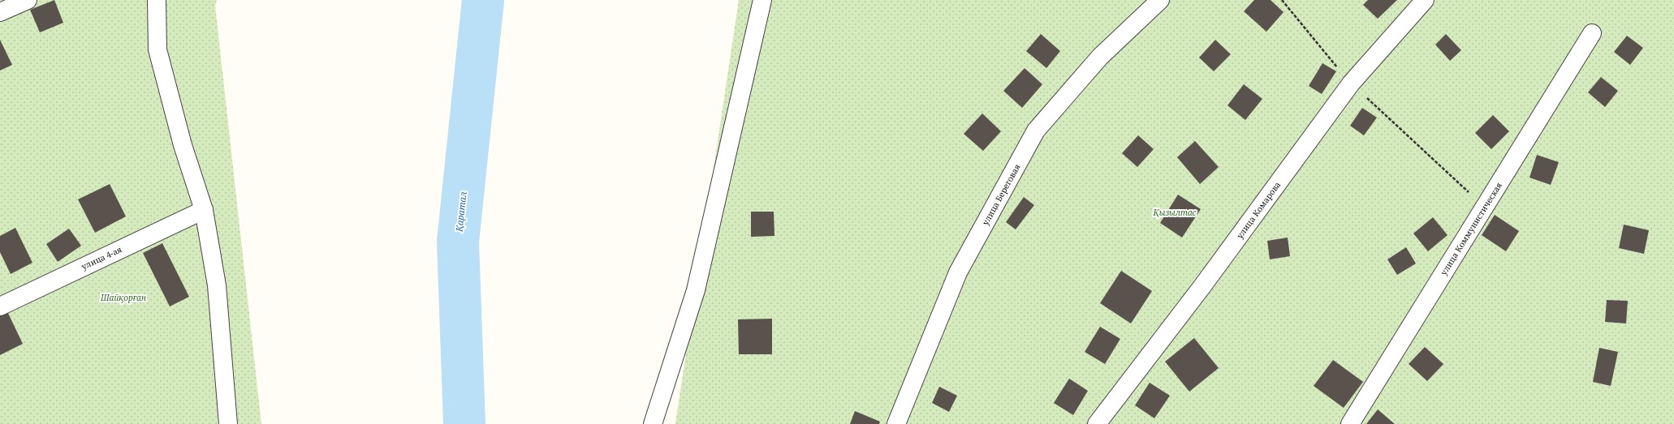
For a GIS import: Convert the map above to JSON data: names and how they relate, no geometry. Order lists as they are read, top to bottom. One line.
{"streets":{"street":["улица Береговая","улица Комарова","улица Коммунистическая","улица 4-ая"]},"water":["Қаратал"],"parks":["Қызылтас","Шайқорған"]}
